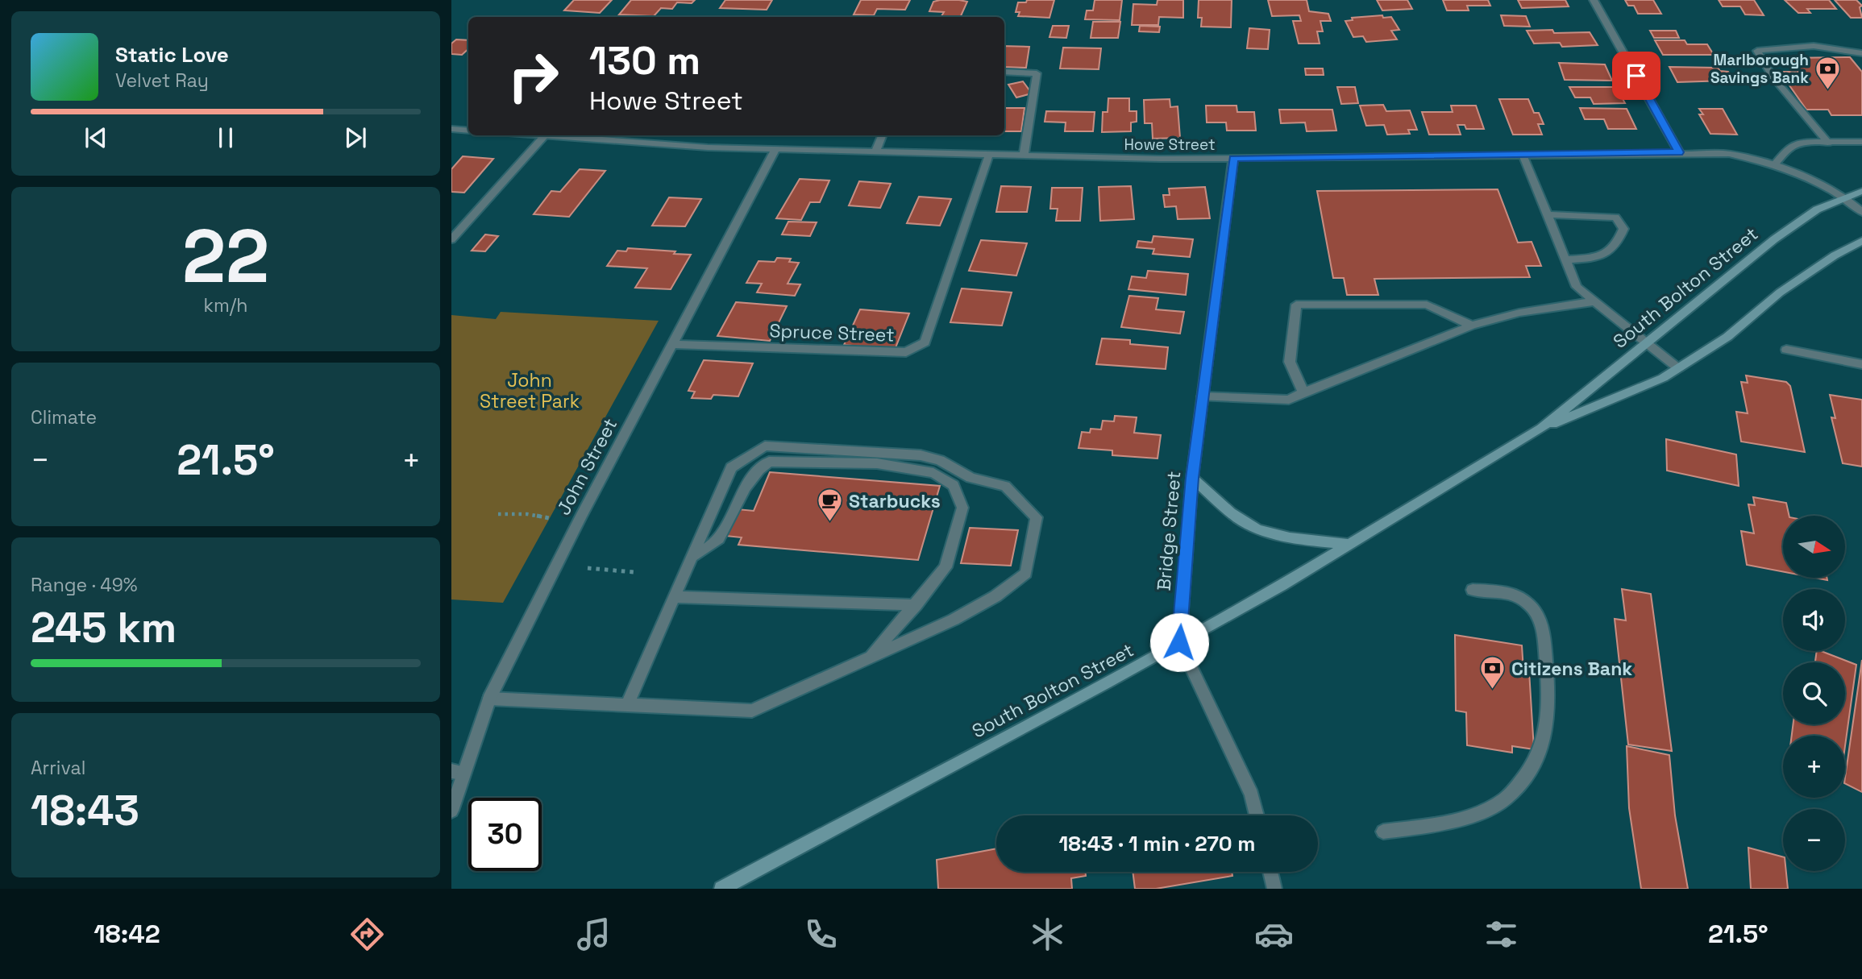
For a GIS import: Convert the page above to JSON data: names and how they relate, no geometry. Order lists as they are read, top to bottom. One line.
{"streets":{"main road":["South Bolton Street"],"street":["Howe Street","Spruce Street","John Street","Bridge Street"]},"crossings":[["Howe Street","South Bolton Street"],["Howe Street","Spruce Street"],["Howe Street","John Street"],["Howe Street","Bridge Street"],["South Bolton Street","Bridge Street"],["Spruce Street","John Street"]],"parks":["John Street Park"],"places":{"bank":["Marlborough Savings Bank","Citizens Bank"],"cafe":["Starbucks"]},"north":"right","page":{"turn":["130 m","Howe Street"],"song":["Static Love","Velvet Ray"],"tile":[["22","km/h"],"Climate",["Range · 49%","245 km"],["Arrival","18:43"]],"heat":["−","21.5°","+"],"map_buttons":["+","−"],"limit":"30","trip":"18:43 · 1 min · 270 m","tabs":["18:42","21.5°"]}}
